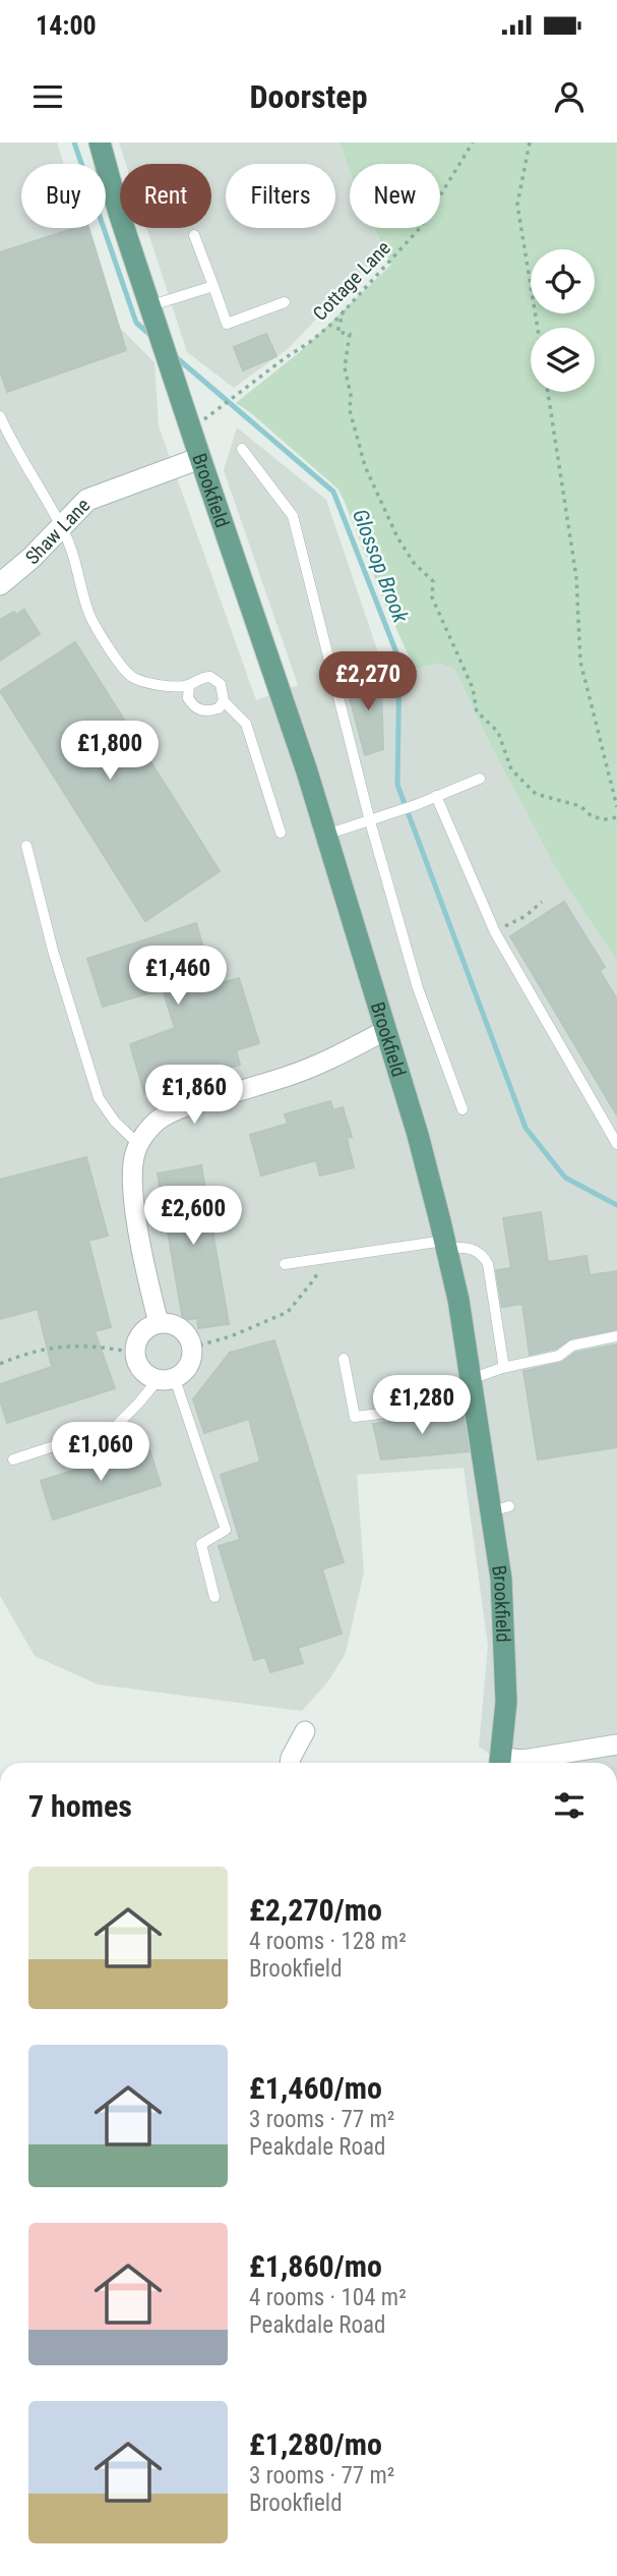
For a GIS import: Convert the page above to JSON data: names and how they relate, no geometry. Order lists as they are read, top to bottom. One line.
{"streets":{"main road":["Brookfield"],"street":["Shaw Lane"],"path":["Cottage Lane"]},"crossings":[["Brookfield","Shaw Lane"]],"water":["Glossop Brook"],"page":{"status":"14:00","header":"Doorstep","chip":["Buy","Rent","Filters","New"],"price":["£2,270","£1,800","£1,460","£1,860","£2,600","£1,280","£1,060"],"heading":"7 homes","list":[{"name":"£2,270/mo","note":"4 rooms · 128 m² · Brookfield"},{"name":"£1,460/mo","note":"3 rooms · 77 m² · Peakdale Road"},{"name":"£1,860/mo","note":"4 rooms · 104 m² · Peakdale Road"},{"name":"£1,280/mo","note":"3 rooms · 77 m² · Brookfield"}]}}
